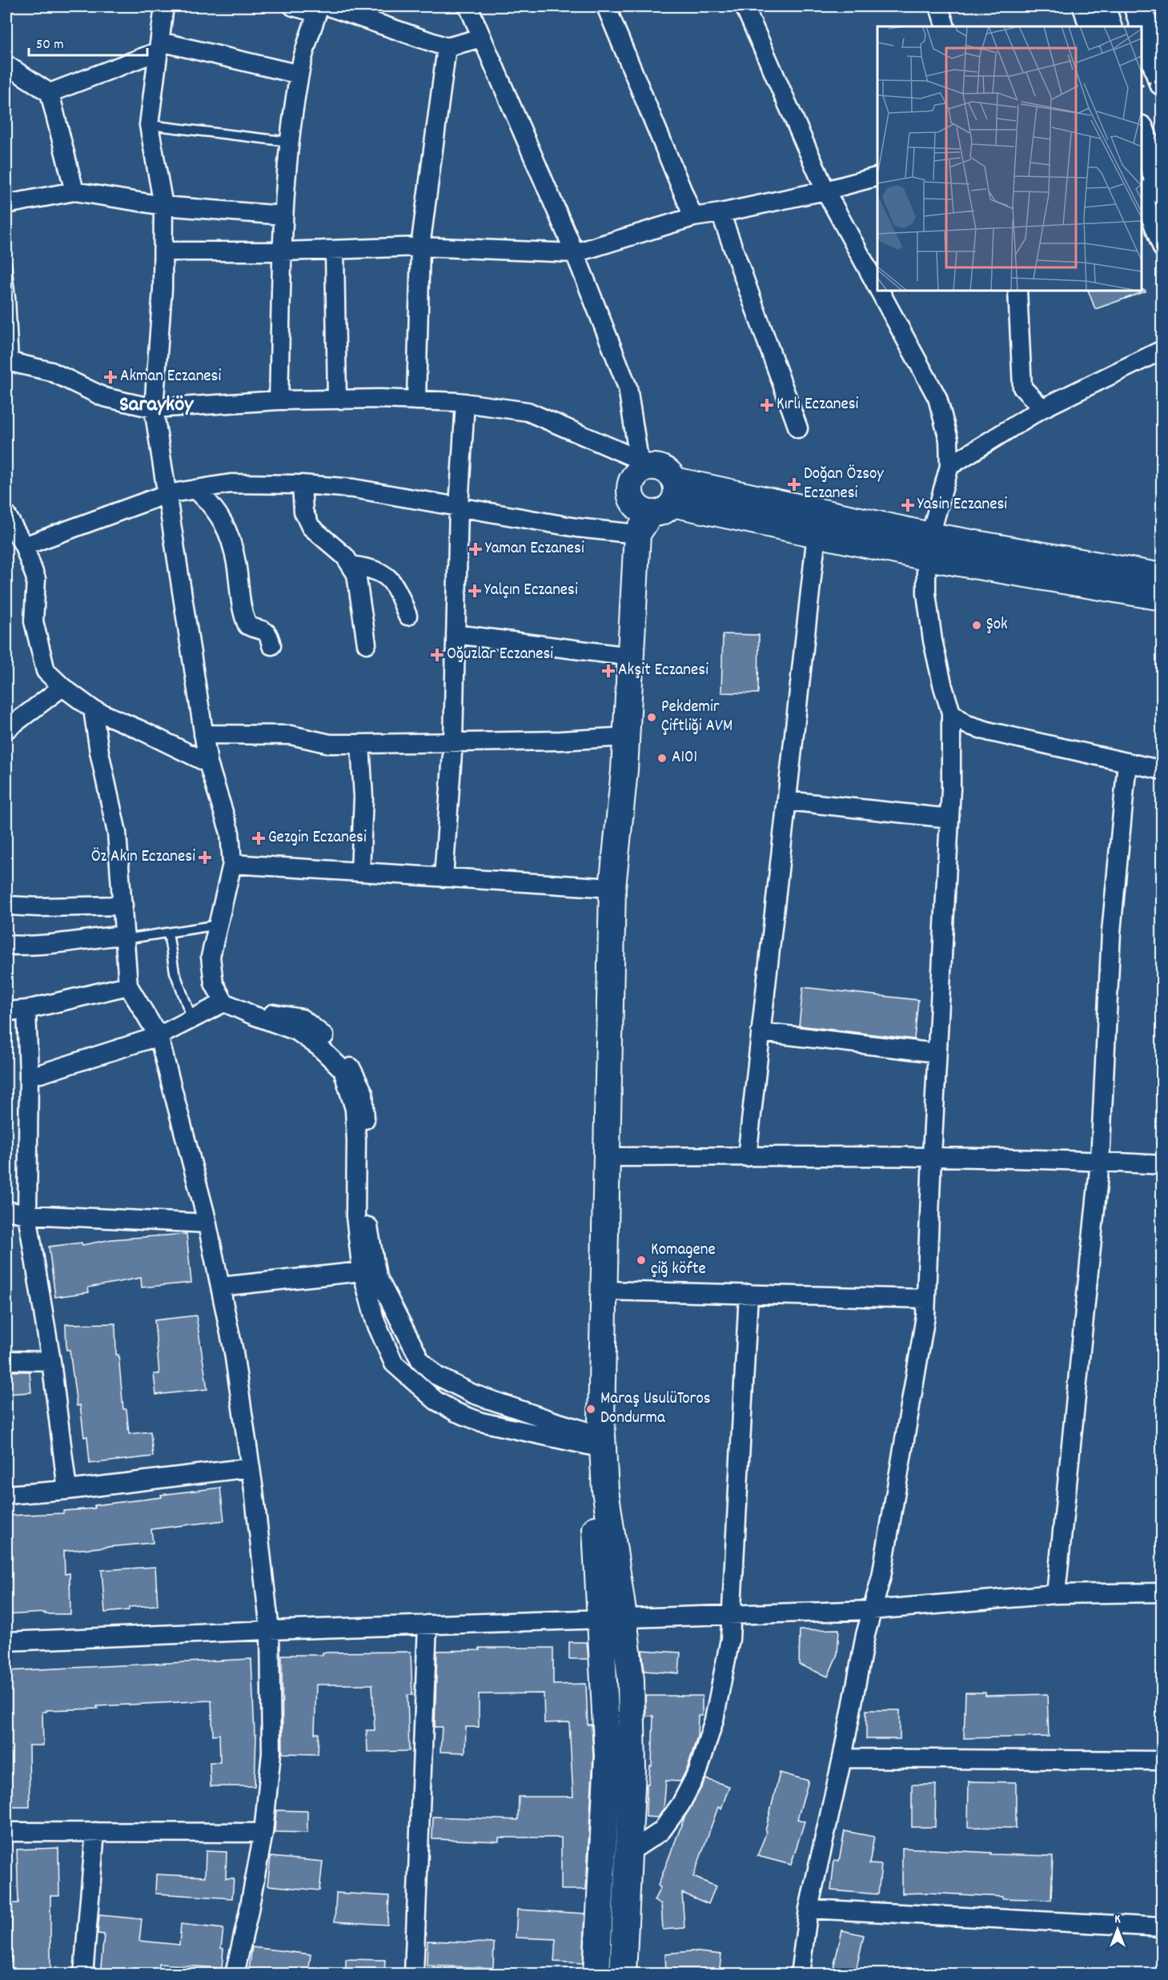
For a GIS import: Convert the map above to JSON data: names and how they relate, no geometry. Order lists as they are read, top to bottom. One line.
{"districts":["Sarayköy"],"places":{"health":["Akman Eczanesi","Kırlı Eczanesi","Doğan Özsoy Eczanesi","Yasin Eczanesi","Yaman Eczanesi","Yalçın Eczanesi","Oğuzlar Eczanesi","Akşit Eczanesi","Gezgin Eczanesi","Öz Akın Eczanesi"],"other":["Şok","Pekdemir Çiftliği AVM","A101","Komagene çiğ köfte","Maraş UsulüToros Dondurma"]},"scale_bar":"50 m","north":"top"}
